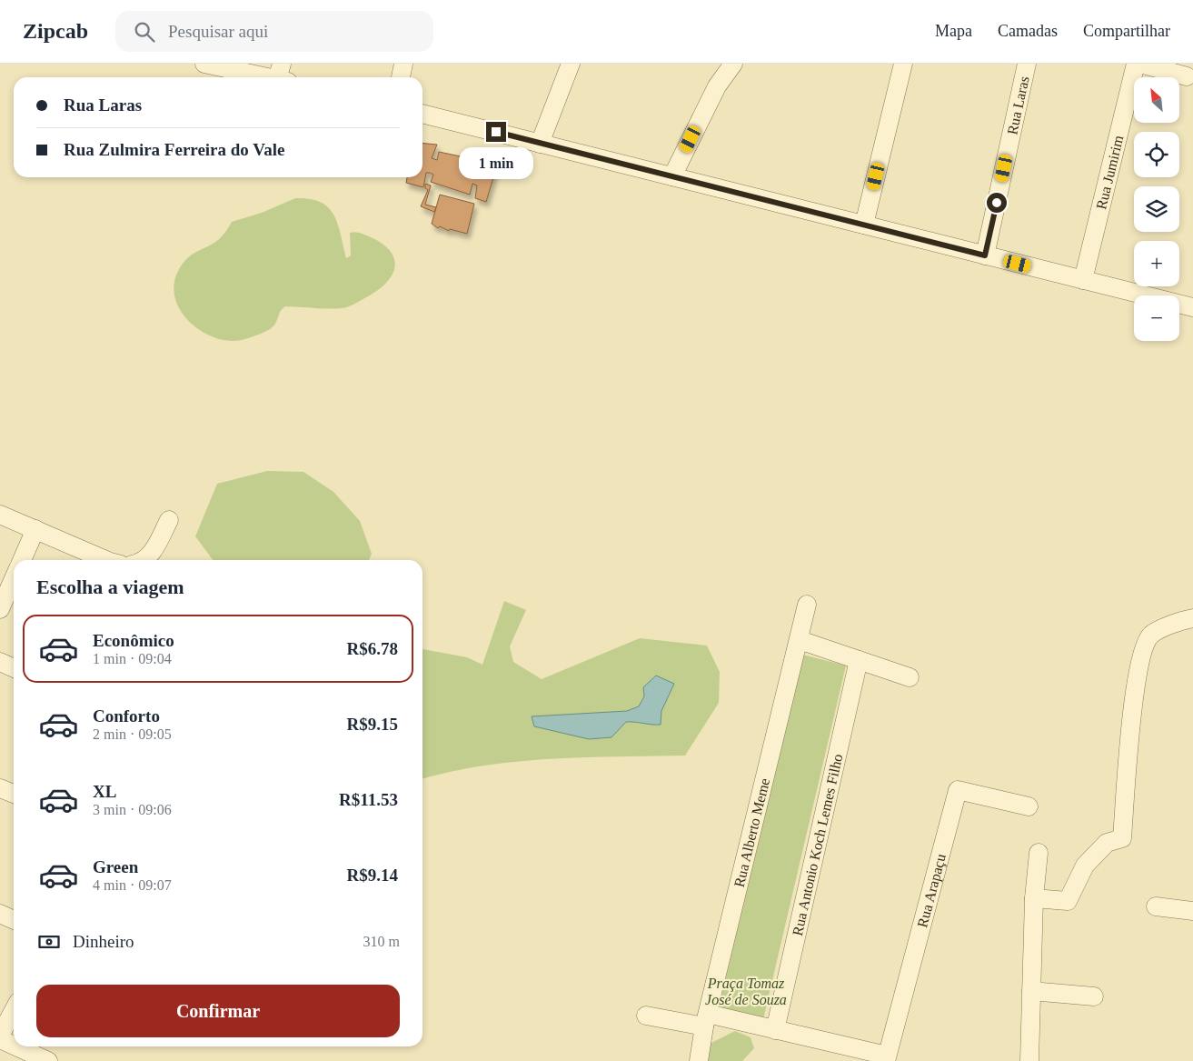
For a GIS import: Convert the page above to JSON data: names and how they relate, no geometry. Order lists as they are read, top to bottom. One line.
{"streets":{"street":["Rua Laras","Rua Jumirim","Rua Alberto Meme","Rua Antonio Koch Lemes Filho","Rua Arapaçu"]},"parks":["Praça Tomaz José de Souza"],"north":"top left","page":{"header":"Zipcab","search":"Pesquisar aqui","nav":["Mapa","Camadas","Compartilhar"],"map_buttons":["+","−"],"banner":["Rua Laras","Rua Zulmira Ferreira do Vale"],"bubble":"1 min","heading":"Escolha a viagem","list":[{"name":"Econômico","note":"1 min · 09:04","value":"R$6.78"},{"name":"Conforto","note":"2 min · 09:05","value":"R$9.15"},{"name":"XL","note":"3 min · 09:06","value":"R$11.53"},{"name":"Green","note":"4 min · 09:07","value":"R$9.14"}],"pay":["Dinheiro","310 m"],"buttons":"Confirmar"}}
